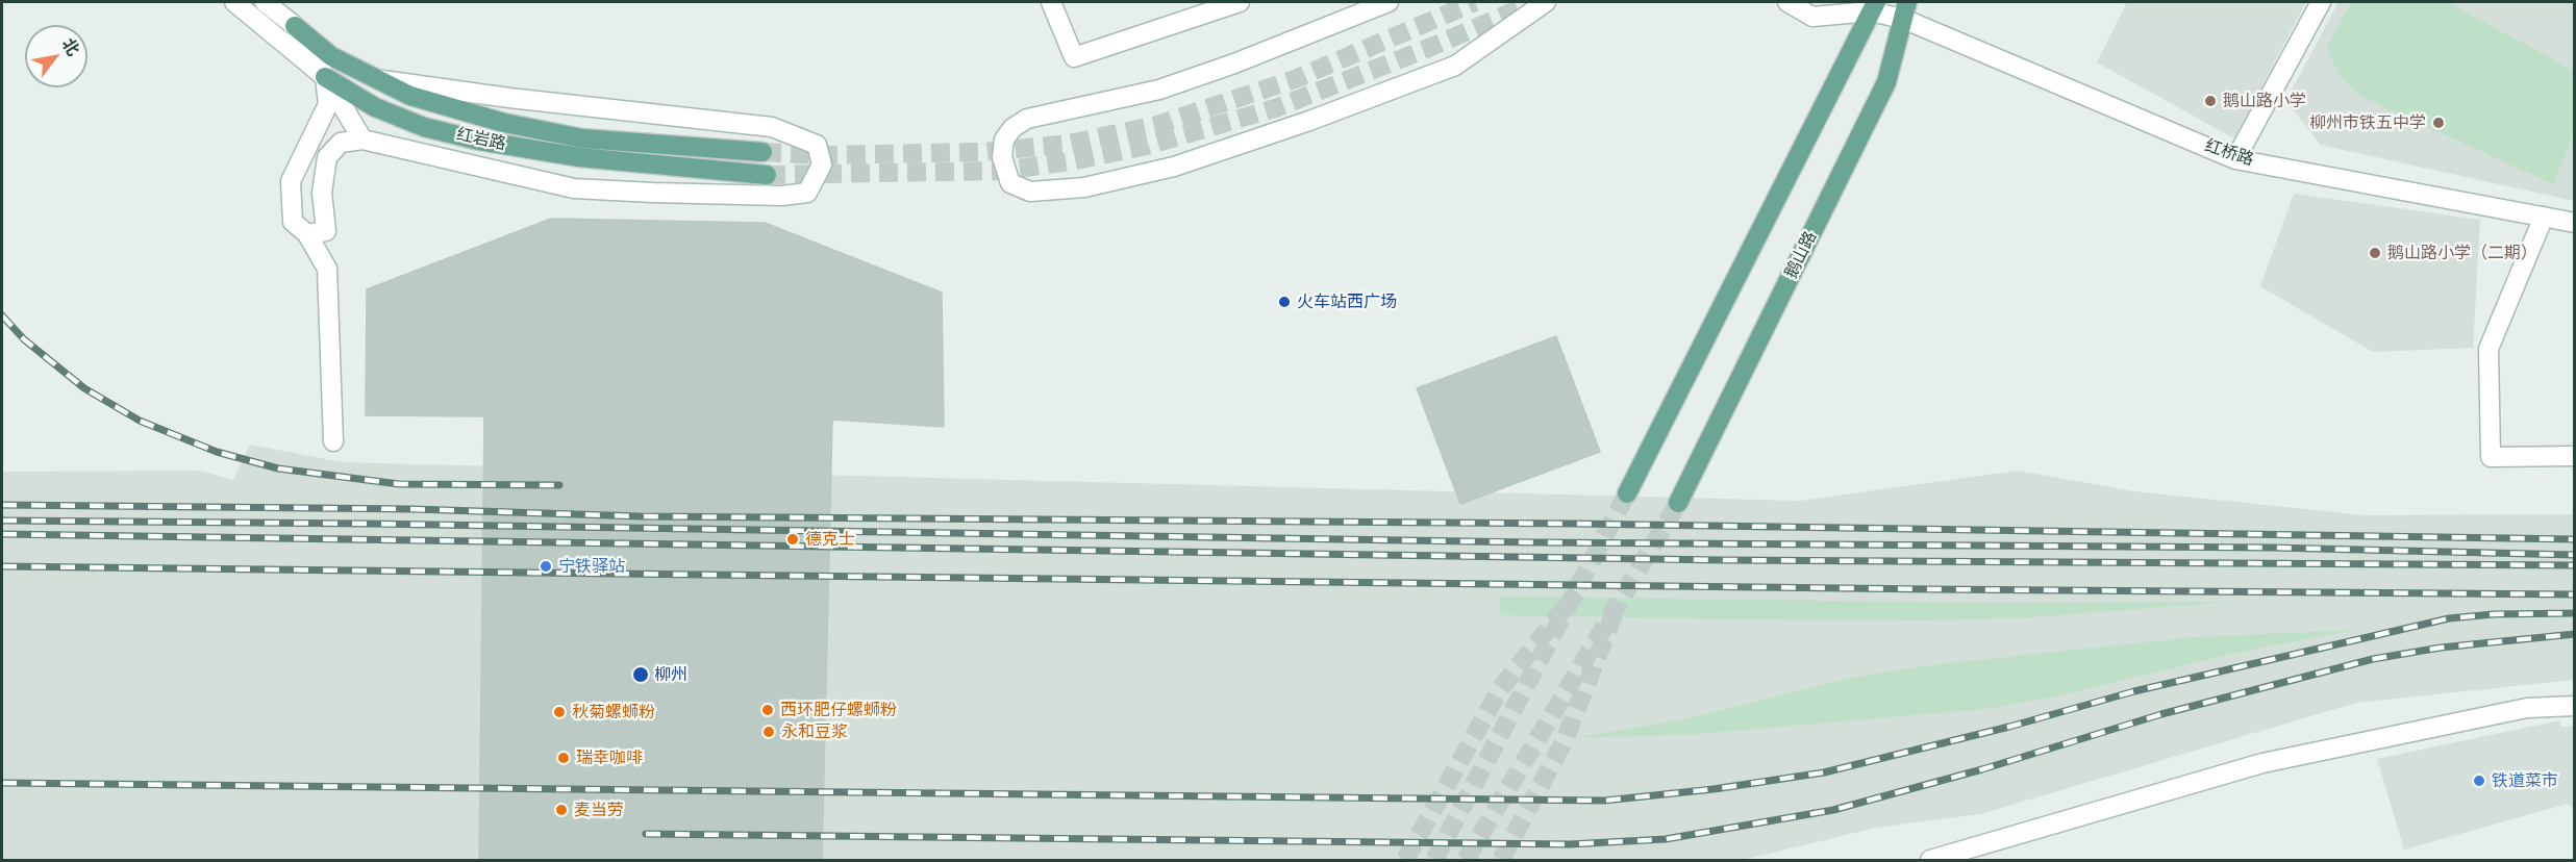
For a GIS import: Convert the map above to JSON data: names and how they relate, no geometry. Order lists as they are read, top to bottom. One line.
{"streets":{"main road":["红岩路","鹅山路"],"street":["红桥路"]},"crossings":[["红桥路","鹅山路"]],"places":["鹅山路小学","柳州市铁五中学","鹅山路小学（二期）","火车站西广场","德克士","宁铁驿站","柳州","西环肥仔螺蛳粉","秋菊螺蛳粉","永和豆浆","瑞幸咖啡","铁道菜市","麦当劳"],"north":"top right"}
